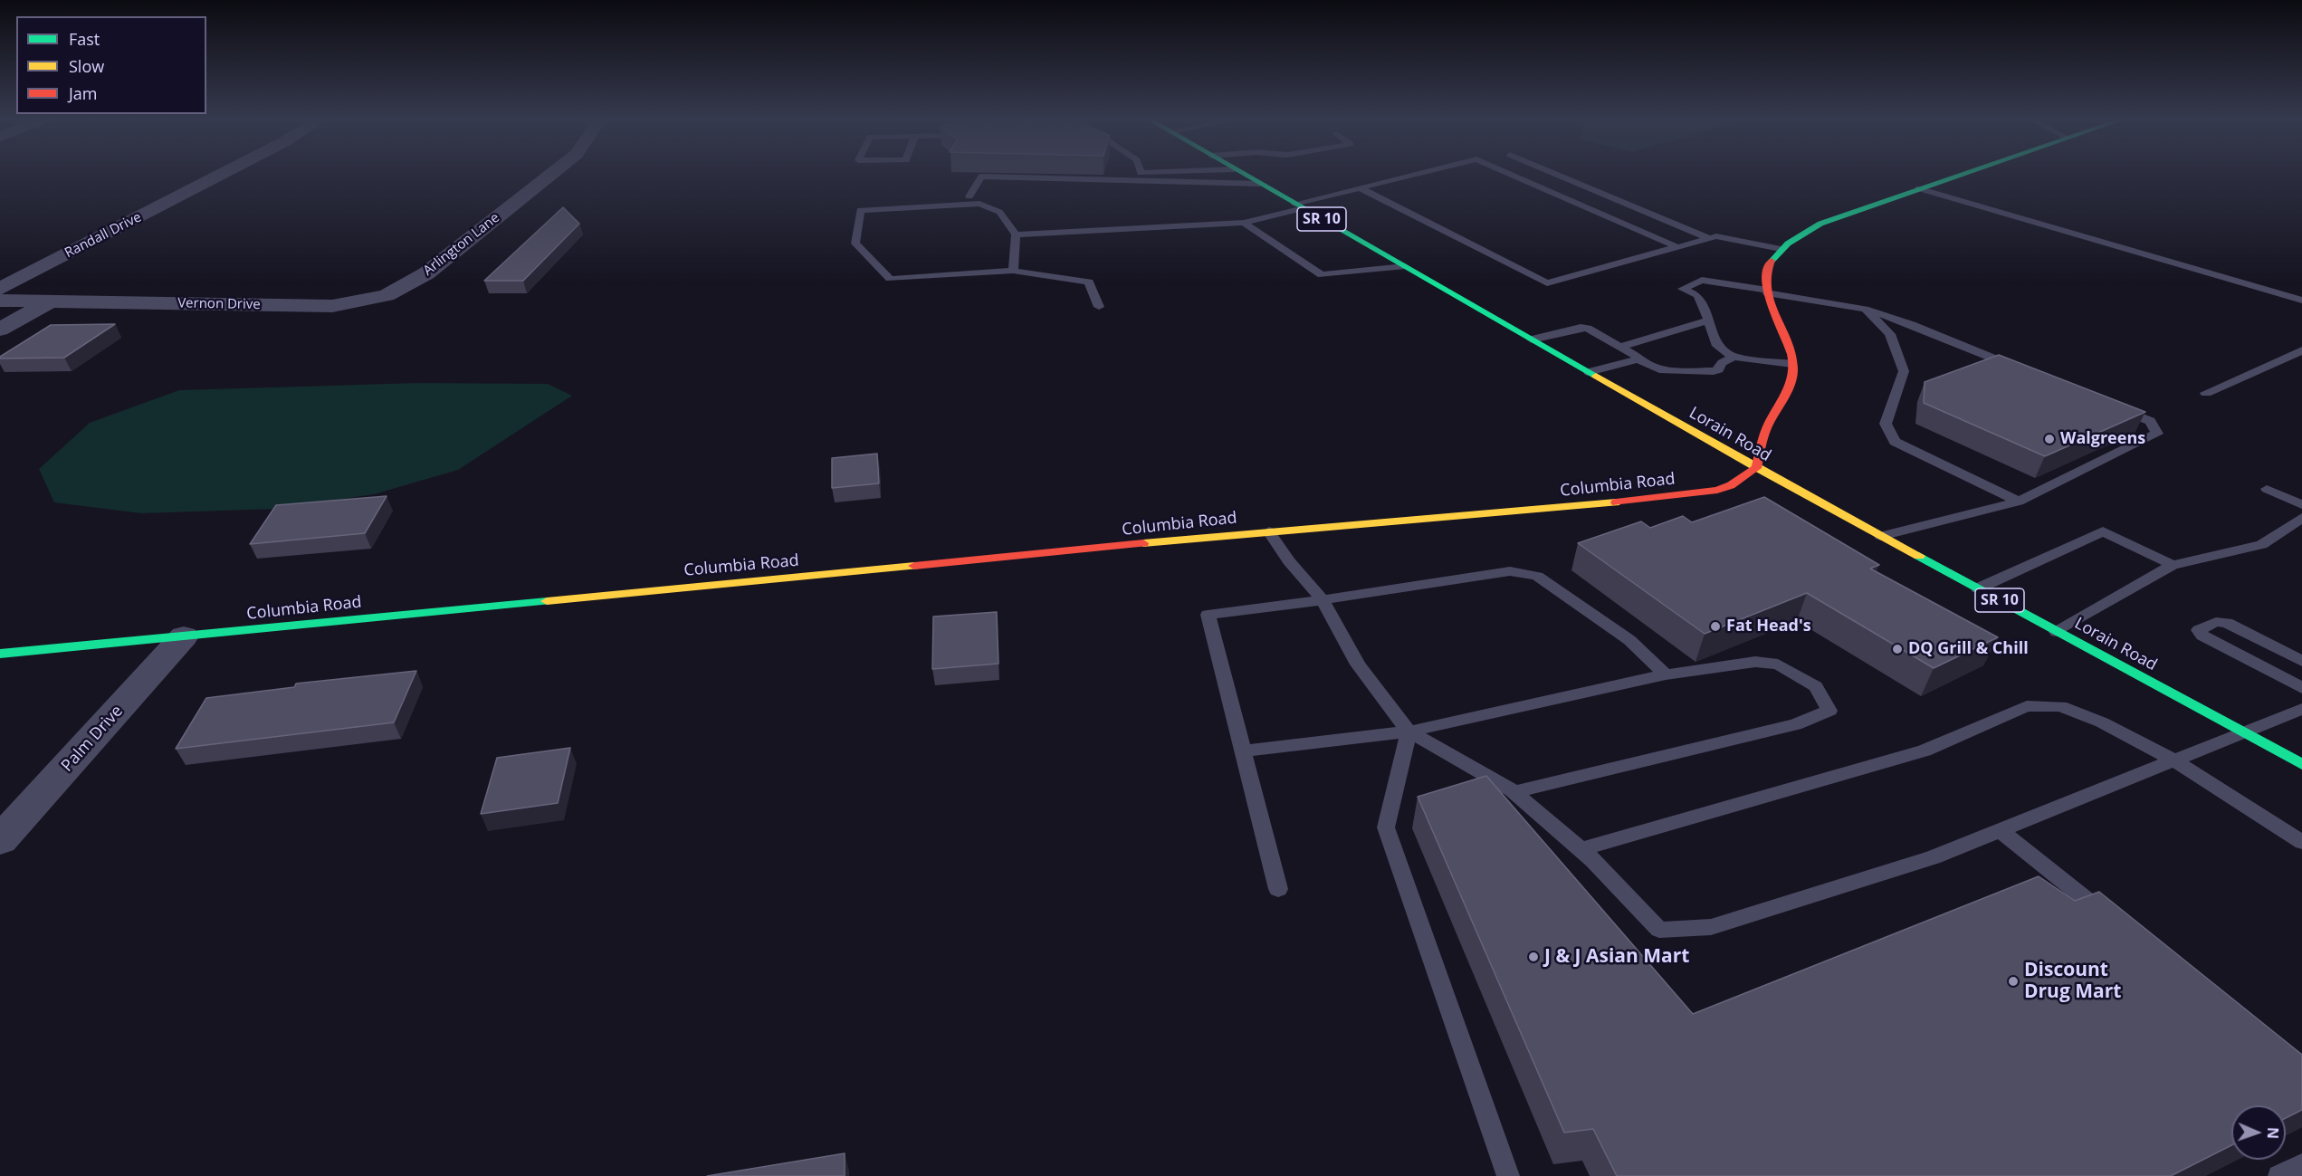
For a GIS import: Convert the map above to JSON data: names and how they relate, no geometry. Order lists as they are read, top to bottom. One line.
{"streets":{"main road":["SR 10","Lorain Road","Columbia Road"],"street":["Randall Drive","Arlington Lane","Vernon Drive","Palm Drive"]},"crossings":[["Arlington Lane","Vernon Drive"],["Lorain Road","Columbia Road"],["Columbia Road","Palm Drive"]],"places":["Walgreens","Fat Head's","DQ Grill & Chill","J & J Asian Mart","Discount Drug Mart"],"legend":["Fast","Slow","Jam"],"north":"right"}
